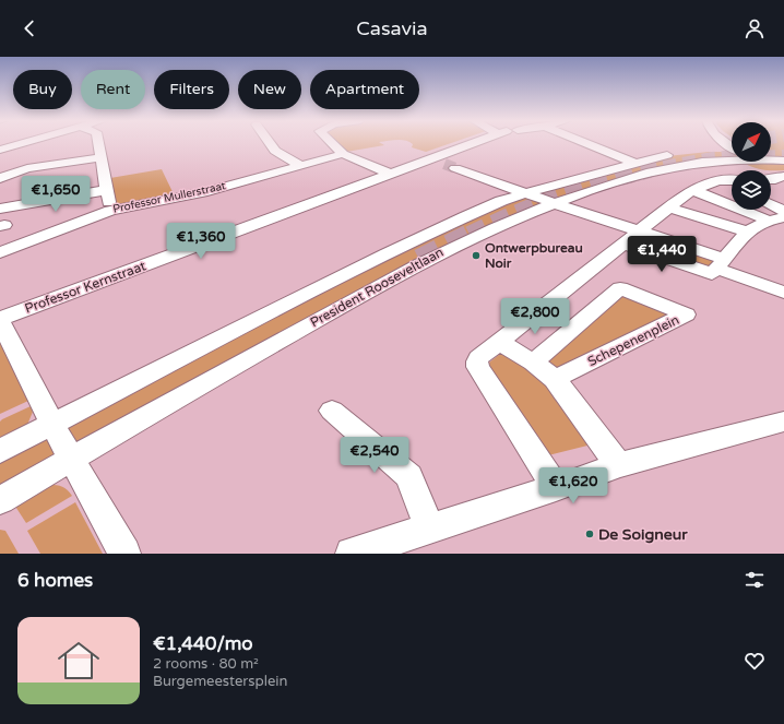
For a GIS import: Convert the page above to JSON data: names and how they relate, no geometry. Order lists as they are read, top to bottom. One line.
{"streets":{"street":["Professor Mullerstraat","Professor Kernstraat","President Rooseveltlaan","Schepenenplein"]},"places":["Ontwerpbureau Noir","De Soigneur"],"north":"top right","page":{"header":"Casavia","chip":["Buy","Rent","Filters","New","Apartment"],"price":["€1,650","€1,360","€1,440","€2,800","€2,540","€1,620"],"heading":"6 homes","list":[{"name":"€1,440/mo","note":"2 rooms · 80 m² · Burgemeestersplein"}]}}
